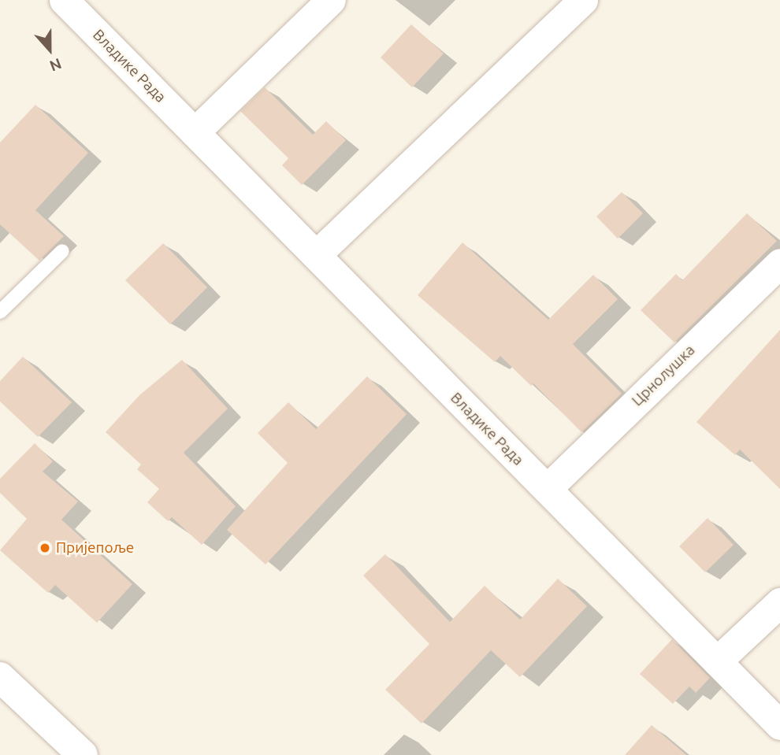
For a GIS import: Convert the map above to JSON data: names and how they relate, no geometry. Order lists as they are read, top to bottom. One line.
{"streets":{"street":["Владике Рада","Црнолушка"]},"crossings":[["Владике Рада","Црнолушка"]],"places":["Пријепоље"],"north":"bottom"}
